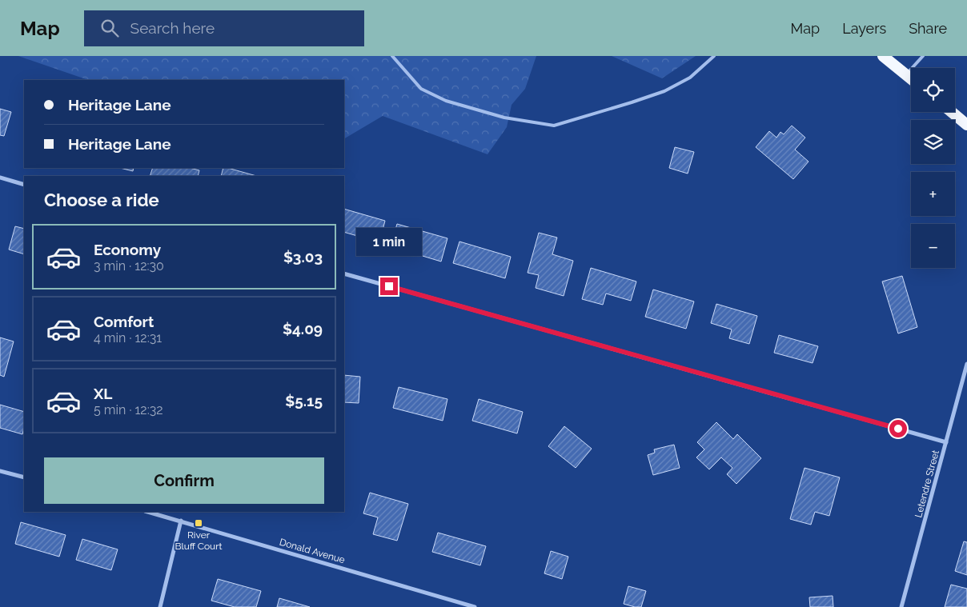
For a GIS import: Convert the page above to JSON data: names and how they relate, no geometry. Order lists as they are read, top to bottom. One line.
{"streets":{"street":["Letendre Street","Donald Avenue"]},"places":{"transit":["River Bluff Court"]},"page":{"header":"Map","search":"Search here","nav":["Map","Layers","Share"],"map_buttons":["+","−"],"banner":["Heritage Lane","Heritage Lane"],"heading":"Choose a ride","list":[{"name":"Economy","note":"3 min · 12:30","value":"$3.03"},{"name":"Comfort","note":"4 min · 12:31","value":"$4.09"},{"name":"XL","note":"5 min · 12:32","value":"$5.15"}],"bubble":"1 min","buttons":"Confirm"}}
